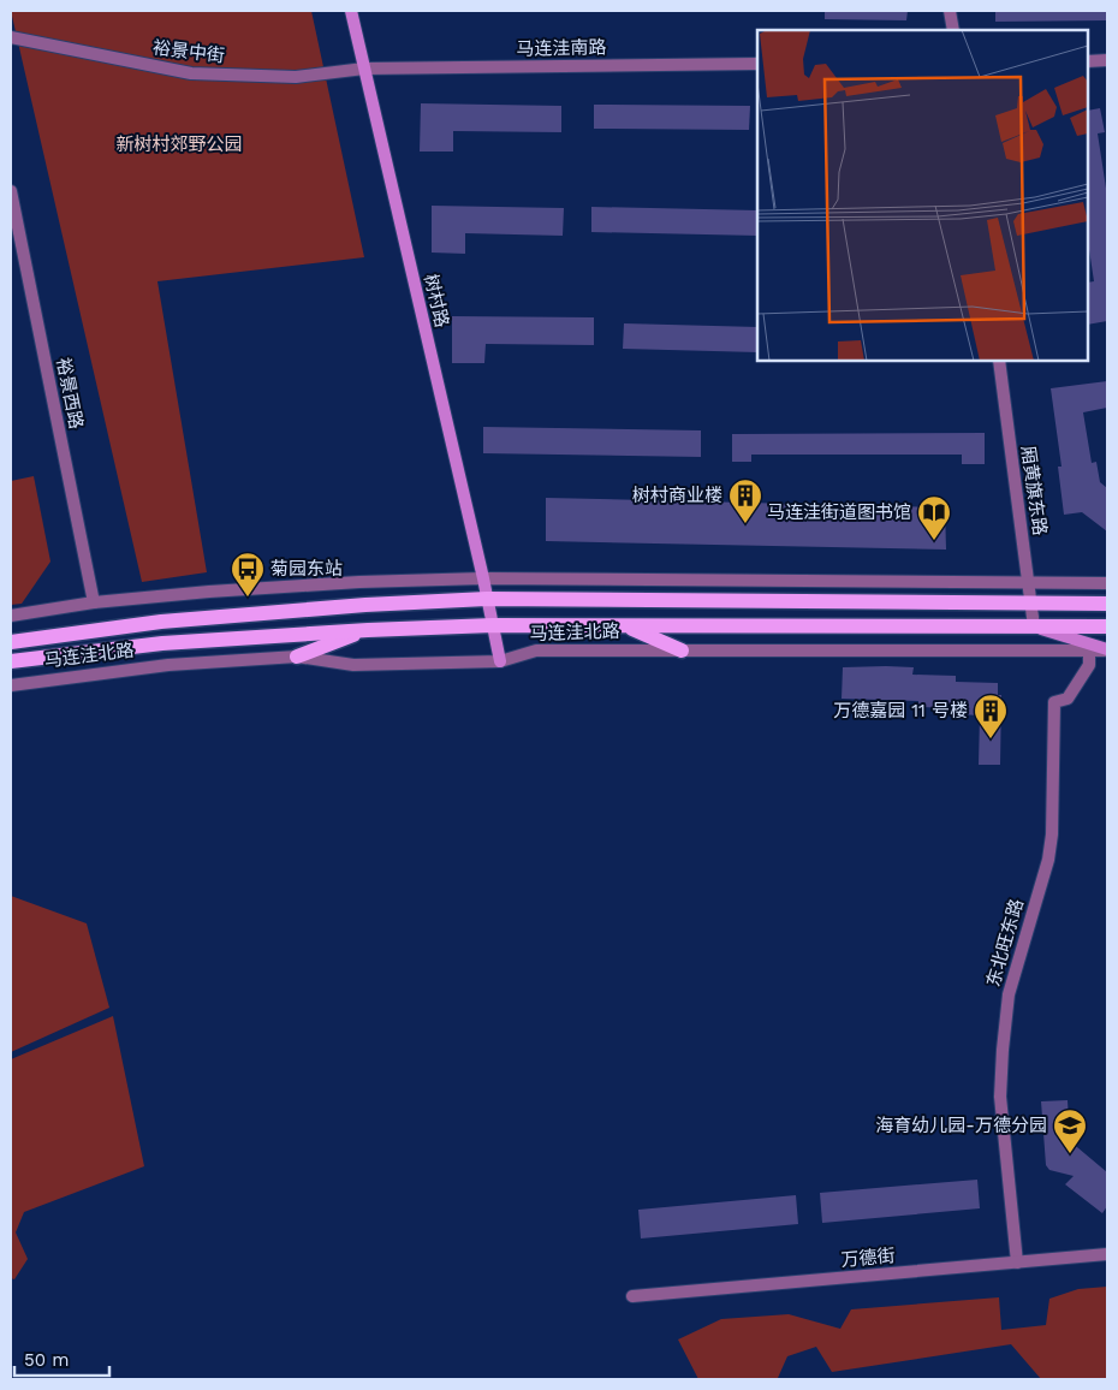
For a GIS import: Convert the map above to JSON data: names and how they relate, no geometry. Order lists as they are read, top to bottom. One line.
{"streets":{"main road":["树村路","马连洼北路"],"street":["马连洼南路","裕景中街","裕景西路","厢黄旗东路","东北旺东路","万德街"]},"crossings":[["马连洼南路","裕景中街"],["马连洼南路","树村路"],["裕景中街","树村路"],["树村路","马连洼北路"],["厢黄旗东路","马连洼北路"],["马连洼北路","东北旺东路"],["东北旺东路","万德街"]],"parks":["新树村郊野公园"],"places":{"building":["树村商业楼","万德嘉园 11 号楼"],"library":["马连洼街道图书馆"],"bus stop":["菊园东站"],"school or university":["海育幼儿园-万德分园"]},"scale_bar":"50 m"}
